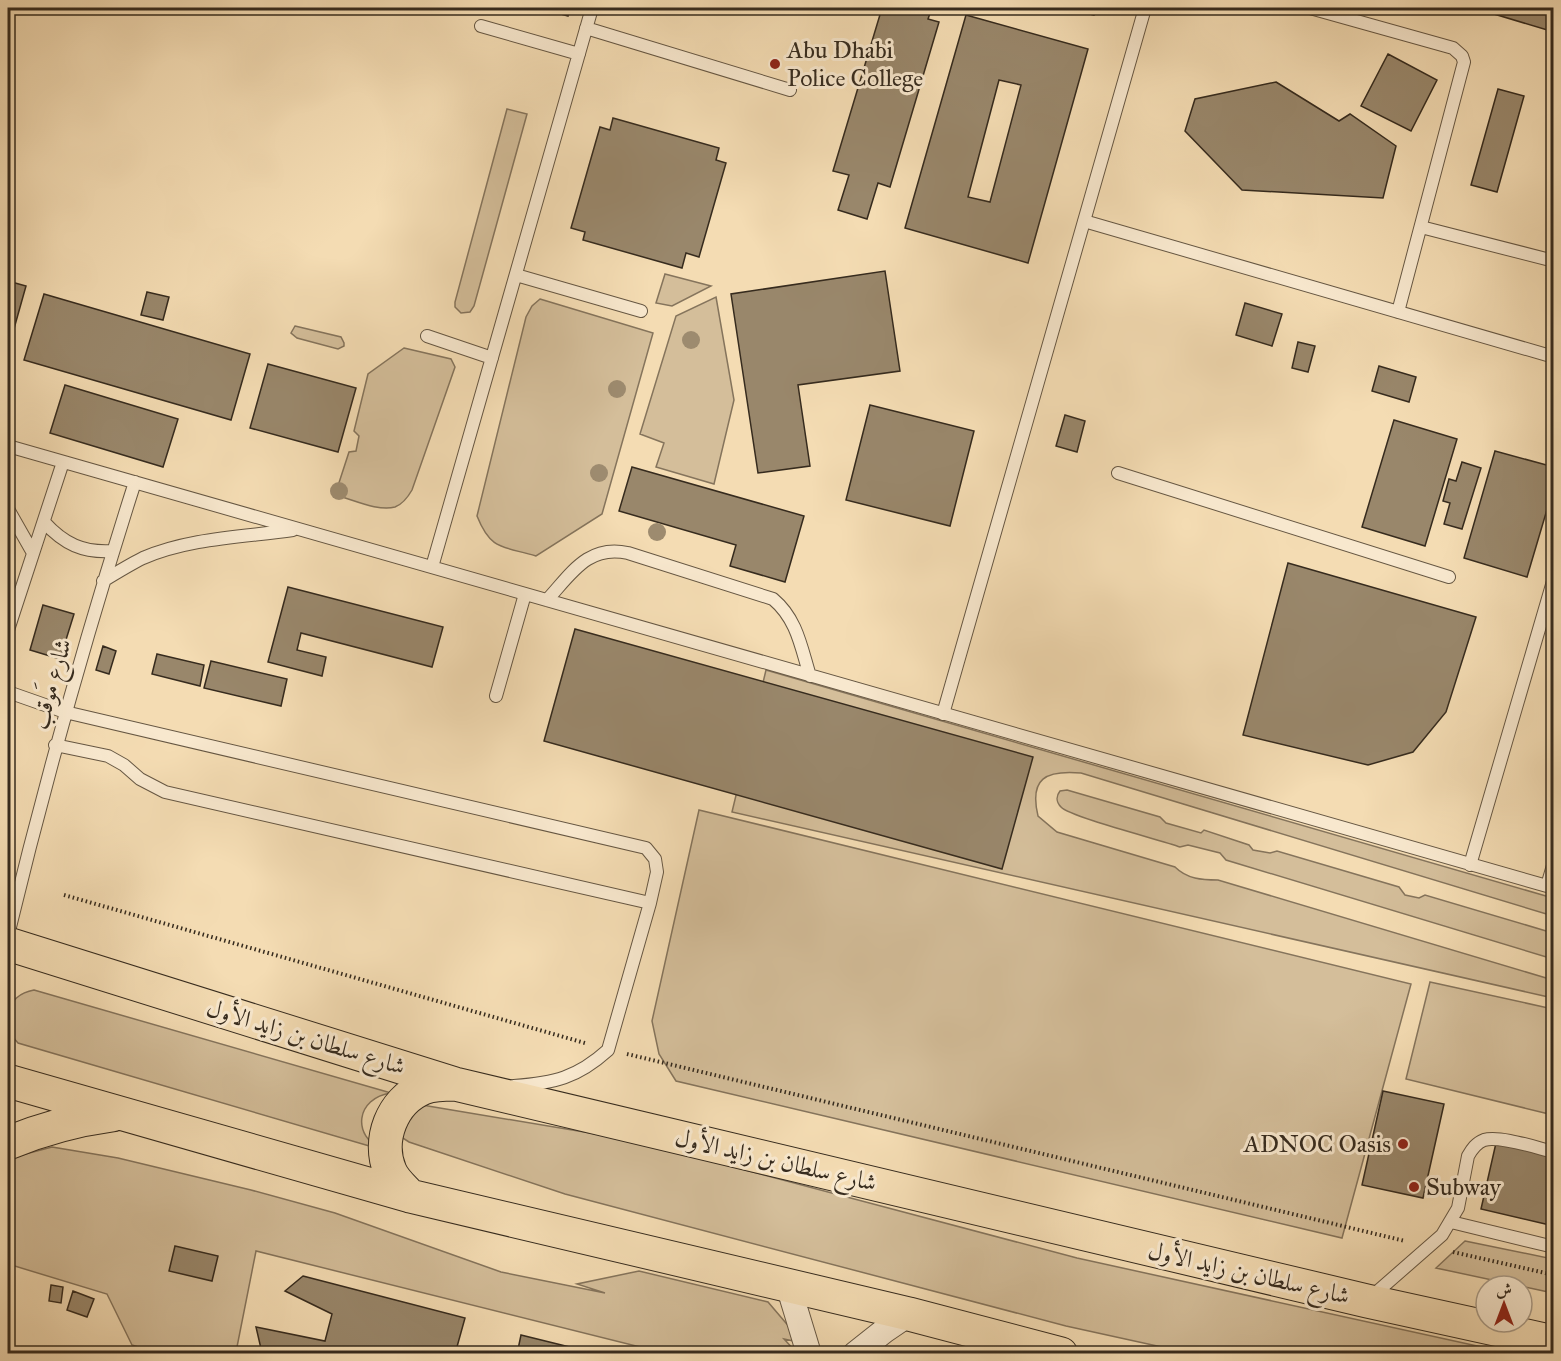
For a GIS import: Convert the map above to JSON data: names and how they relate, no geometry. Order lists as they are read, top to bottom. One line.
{"streets":{"main road":["شارع سلطان بن زايد الأول"],"lane":["شارع مَوقب"]},"places":["Abu Dhabi Police College","ADNOC Oasis","Subway"],"north":"top"}
